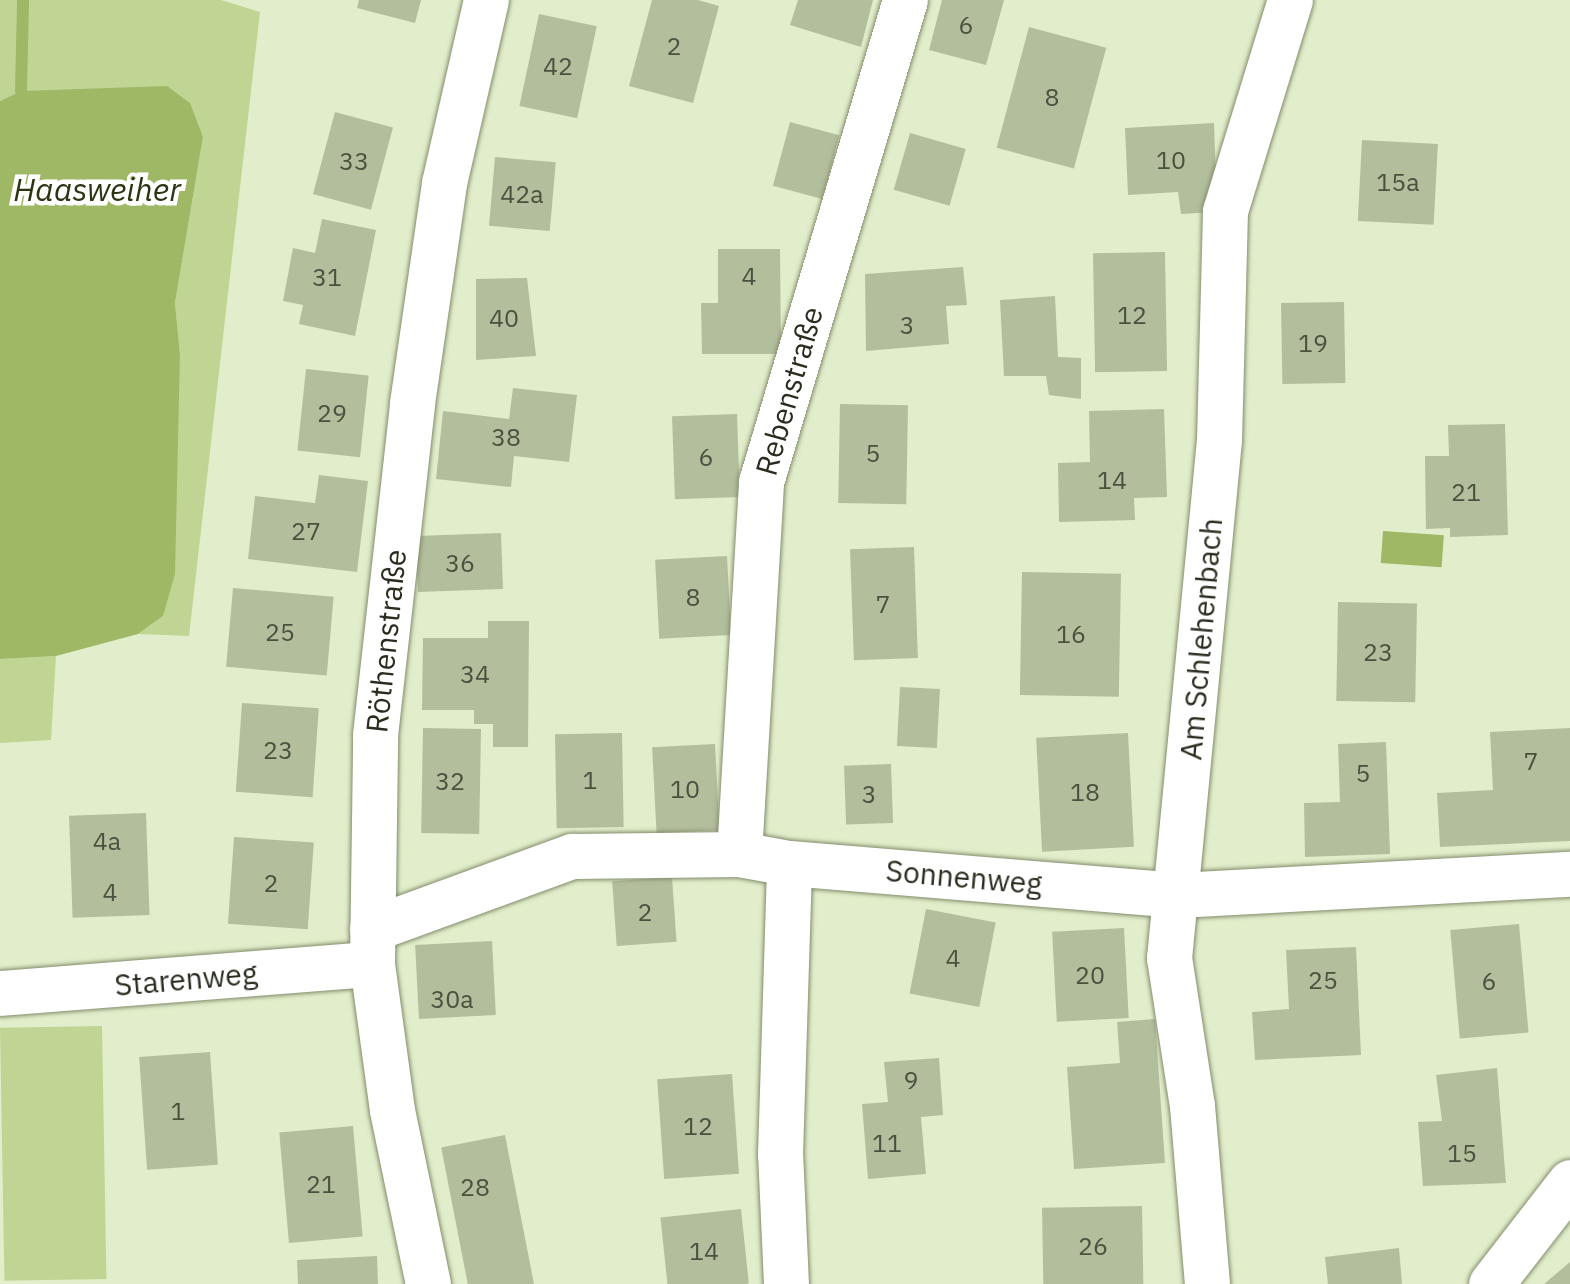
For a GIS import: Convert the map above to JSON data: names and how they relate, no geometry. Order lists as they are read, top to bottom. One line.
{"streets":{"street":["Rebenstraße","Am Schlehenbach","Röthenstraße","Sonnenweg","Starenweg"]},"crossings":[["Rebenstraße","Sonnenweg"],["Am Schlehenbach","Sonnenweg"],["Röthenstraße","Sonnenweg"],["Röthenstraße","Starenweg"],["Sonnenweg","Starenweg"]],"water":["Haasweiher"],"house_numbers":["6","2","42","8","10","33","15a","42a","4","31","12","40","3","19","29","38","5","6","14","21","27","36","8","7","25","16","23","34","23","7","5","1","32","10","18","3","4a","2","4","2","4","20","25","6","30a","9","1","12","11","15","21","28","26","14"]}
